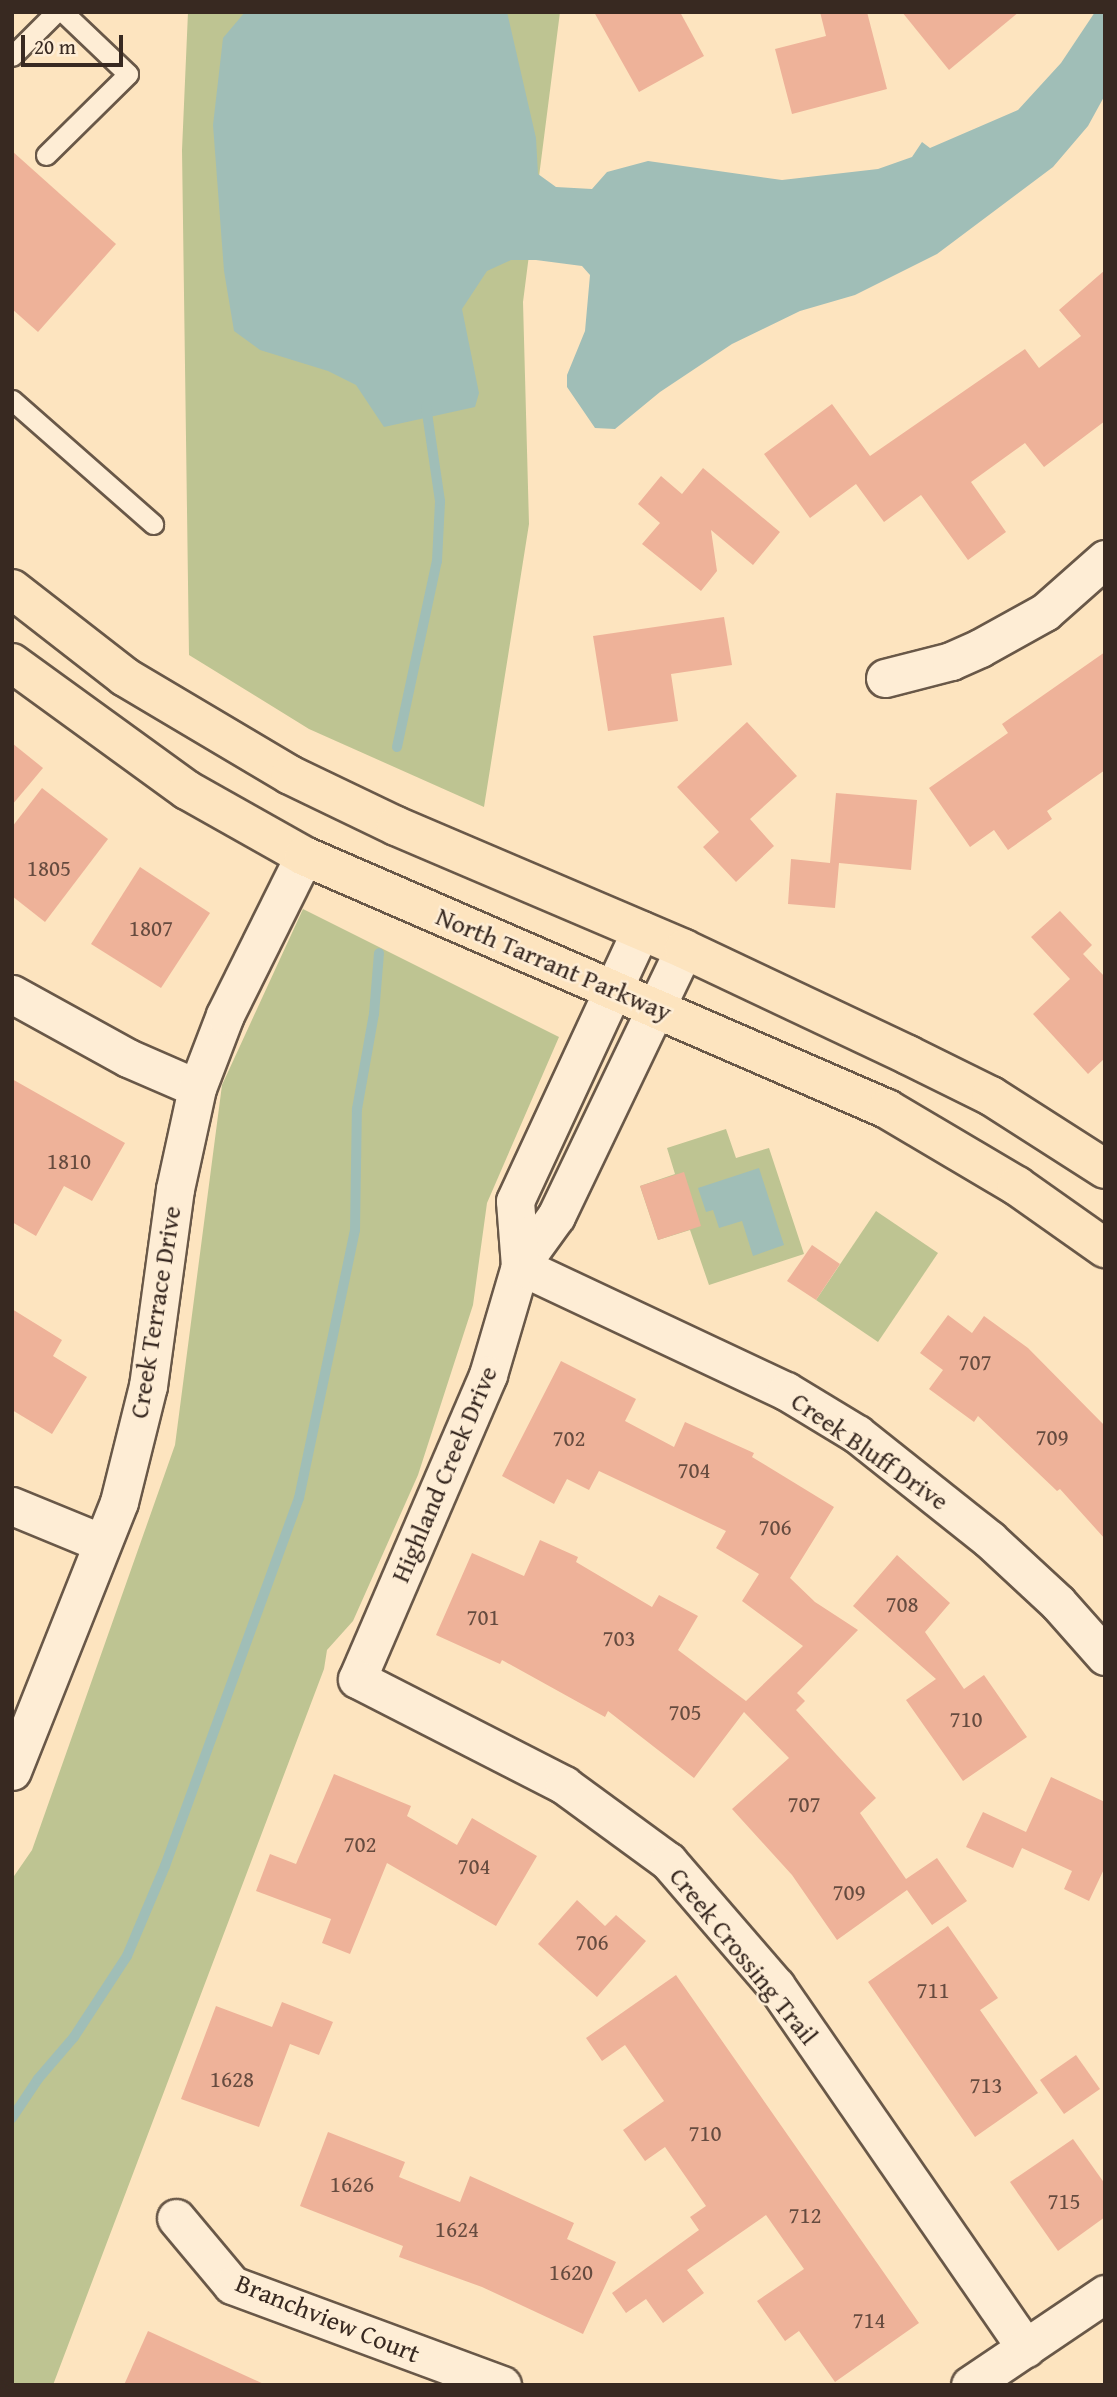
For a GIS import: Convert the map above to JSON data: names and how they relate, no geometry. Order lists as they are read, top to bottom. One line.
{"streets":{"main road":["North Tarrant Parkway"],"street":["Creek Terrace Drive","Creek Bluff Drive","Highland Creek Drive","Creek Crossing Trail","Branchview Court"]},"crossings":[["North Tarrant Parkway","Creek Terrace Drive"],["North Tarrant Parkway","Highland Creek Drive"],["Creek Bluff Drive","Highland Creek Drive"],["Highland Creek Drive","Creek Crossing Trail"]],"house_numbers":["1805","1807","1810","707","709","702","704","706","708","701","703","705","710","707","702","704","709","706","711","1628","713","710","1626","715","712","1624","1620","714"],"scale_bar":"20 m"}
